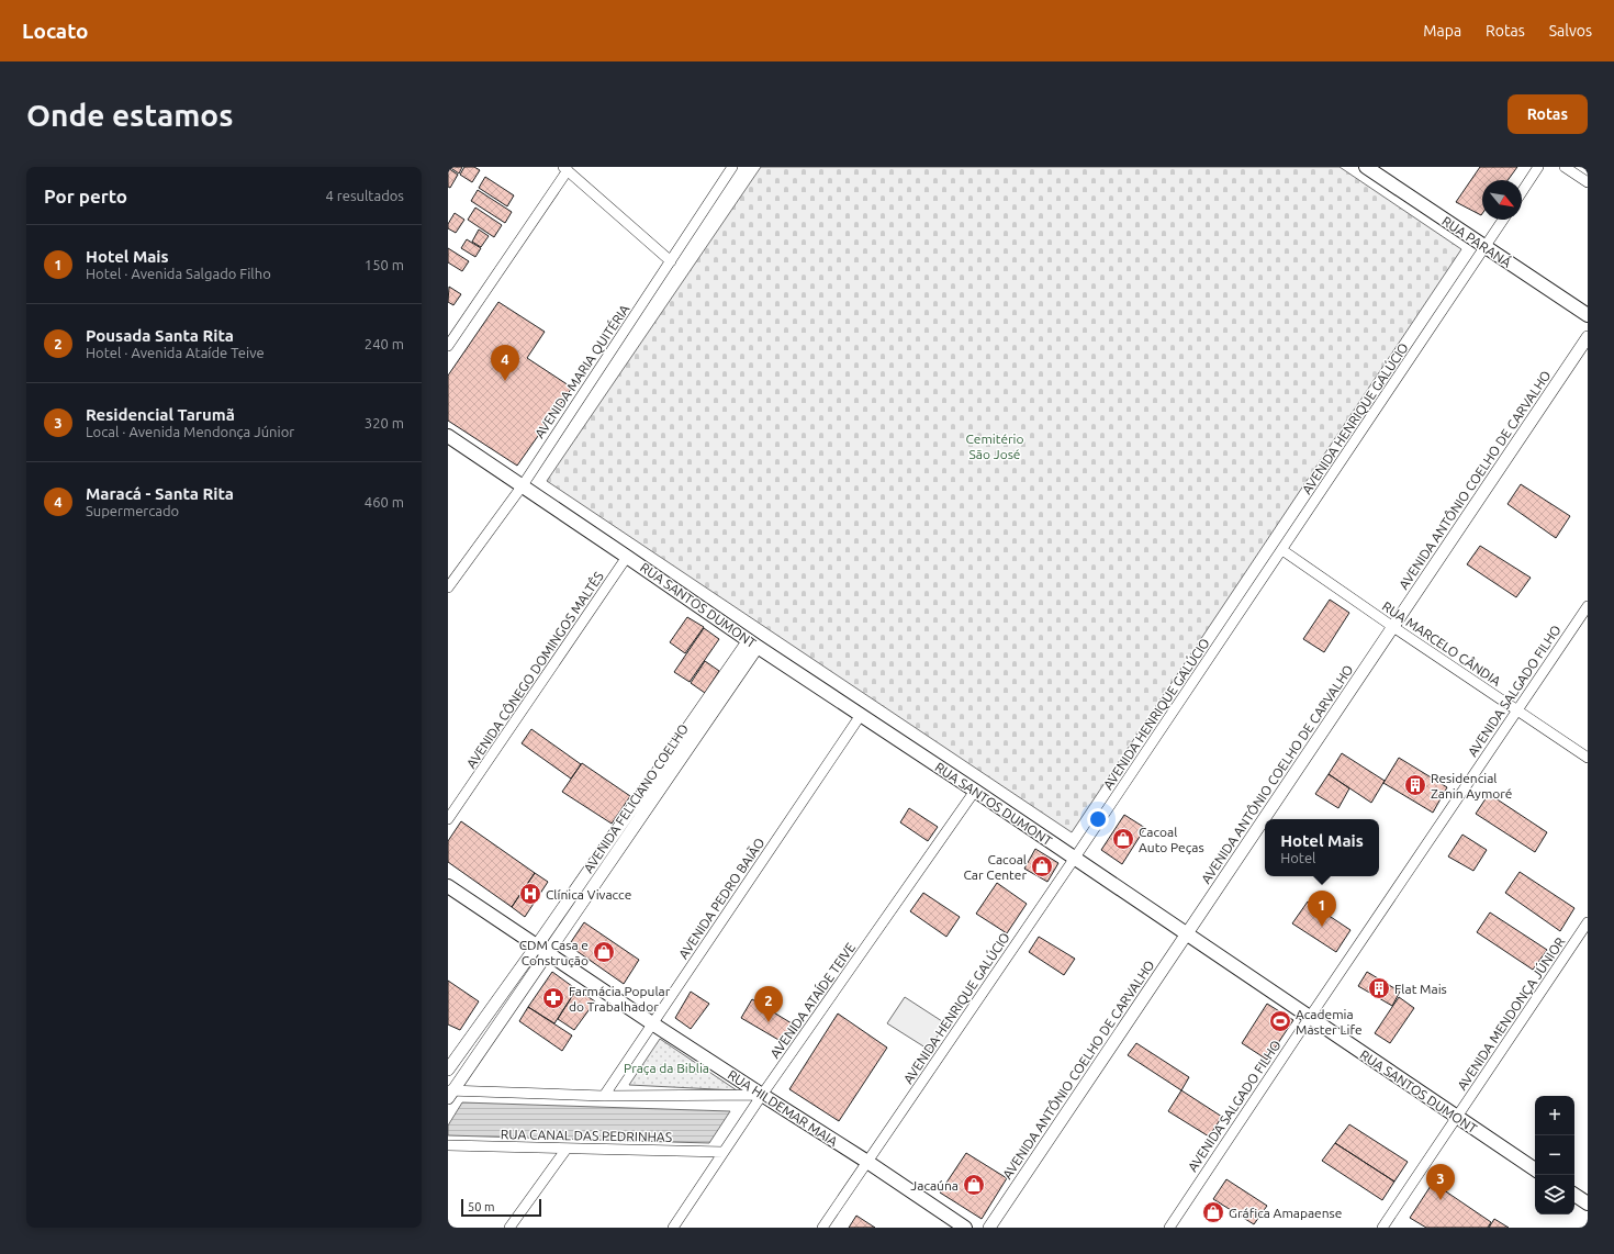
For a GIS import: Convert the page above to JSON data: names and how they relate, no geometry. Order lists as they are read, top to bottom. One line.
{"streets":{"main road":["RUA PARANÁ","RUA SANTOS DUMONT","RUA HILDEMAR MAIA"],"street":["AVENIDA MARIA QUITÉRIA","AVENIDA HENRIQUE GALÚCIO","AVENIDA ANTÔNIO COELHO DE CARVALHO","RUA MARCELO CÂNDIA","AVENIDA CÔNEGO DOMINGOS MALTÊS","AVENIDA SALGADO FILHO","AVENIDA FELICIANO COELHO","AVENIDA PEDRO BAIÃO","AVENIDA ATAÍDE TEIVE","AVENIDA MENDONÇA JÚNIOR","RUA CANAL DAS PEDRINHAS"]},"crossings":[["RUA PARANÁ","AVENIDA HENRIQUE GALÚCIO"],["AVENIDA MARIA QUITÉRIA","RUA SANTOS DUMONT"],["AVENIDA HENRIQUE GALÚCIO","RUA SANTOS DUMONT"],["AVENIDA HENRIQUE GALÚCIO","RUA MARCELO CÂNDIA"],["AVENIDA HENRIQUE GALÚCIO","RUA HILDEMAR MAIA"],["AVENIDA ANTÔNIO COELHO DE CARVALHO","RUA SANTOS DUMONT"],["AVENIDA ANTÔNIO COELHO DE CARVALHO","RUA MARCELO CÂNDIA"],["RUA SANTOS DUMONT","AVENIDA CÔNEGO DOMINGOS MALTÊS"],["RUA SANTOS DUMONT","AVENIDA SALGADO FILHO"],["RUA SANTOS DUMONT","AVENIDA FELICIANO COELHO"],["RUA SANTOS DUMONT","AVENIDA PEDRO BAIÃO"],["RUA SANTOS DUMONT","AVENIDA ATAÍDE TEIVE"],["RUA SANTOS DUMONT","AVENIDA MENDONÇA JÚNIOR"],["RUA MARCELO CÂNDIA","AVENIDA SALGADO FILHO"],["AVENIDA FELICIANO COELHO","RUA HILDEMAR MAIA"],["AVENIDA PEDRO BAIÃO","RUA HILDEMAR MAIA"],["AVENIDA ATAÍDE TEIVE","RUA HILDEMAR MAIA"],["AVENIDA ATAÍDE TEIVE","RUA CANAL DAS PEDRINHAS"]],"parks":["Cemitério São José","Praça da Biblia"],"places":{"building":["Residencial Zanin Aymoré","Flat Mais"],"shop":["Cacoal Auto Peças","Cacoal Car Center","CDM Casa e Construção","Jacaúna","Gráfica Amapaense"],"hospital":["Clínica Vivacce"],"pharmacy":["Farmácia Popular do Trabalhador"],"sports":["Academia Master Life"]},"scale_bar":"50 m","north":"bottom right","page":{"header":"Locato","nav":["Mapa","Rotas","Salvos"],"buttons":"Rotas","title":"Onde estamos","heading":["Por perto","4 resultados"],"list":[{"mark":"1","name":"Hotel Mais","note":"Hotel · Avenida Salgado Filho","value":"150 m"},{"mark":"2","name":"Pousada Santa Rita","note":"Hotel · Avenida Ataíde Teive","value":"240 m"},{"mark":"3","name":"Residencial Tarumã","note":"Local · Avenida Mendonça Júnior","value":"320 m"},{"mark":"4","name":"Maracá - Santa Rita","note":"Supermercado","value":"460 m"}],"pins":["4","1","2","3"],"popup":["Hotel Mais","Hotel"],"map_buttons":["+","−"],"scale":"50 m"}}
